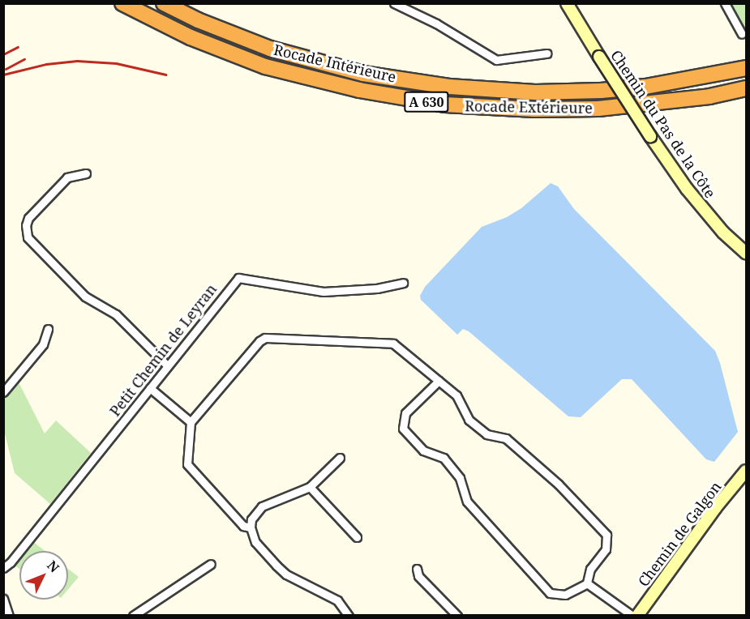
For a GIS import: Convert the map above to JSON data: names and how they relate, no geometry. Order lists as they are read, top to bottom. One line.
{"streets":{"highway":["Rocade Intérieure","A 630","Rocade Extérieure"],"street":["Chemin du Pas de la Côte","Petit Chemin de Leyran","Chemin de Galgon"]},"north":"top right"}
